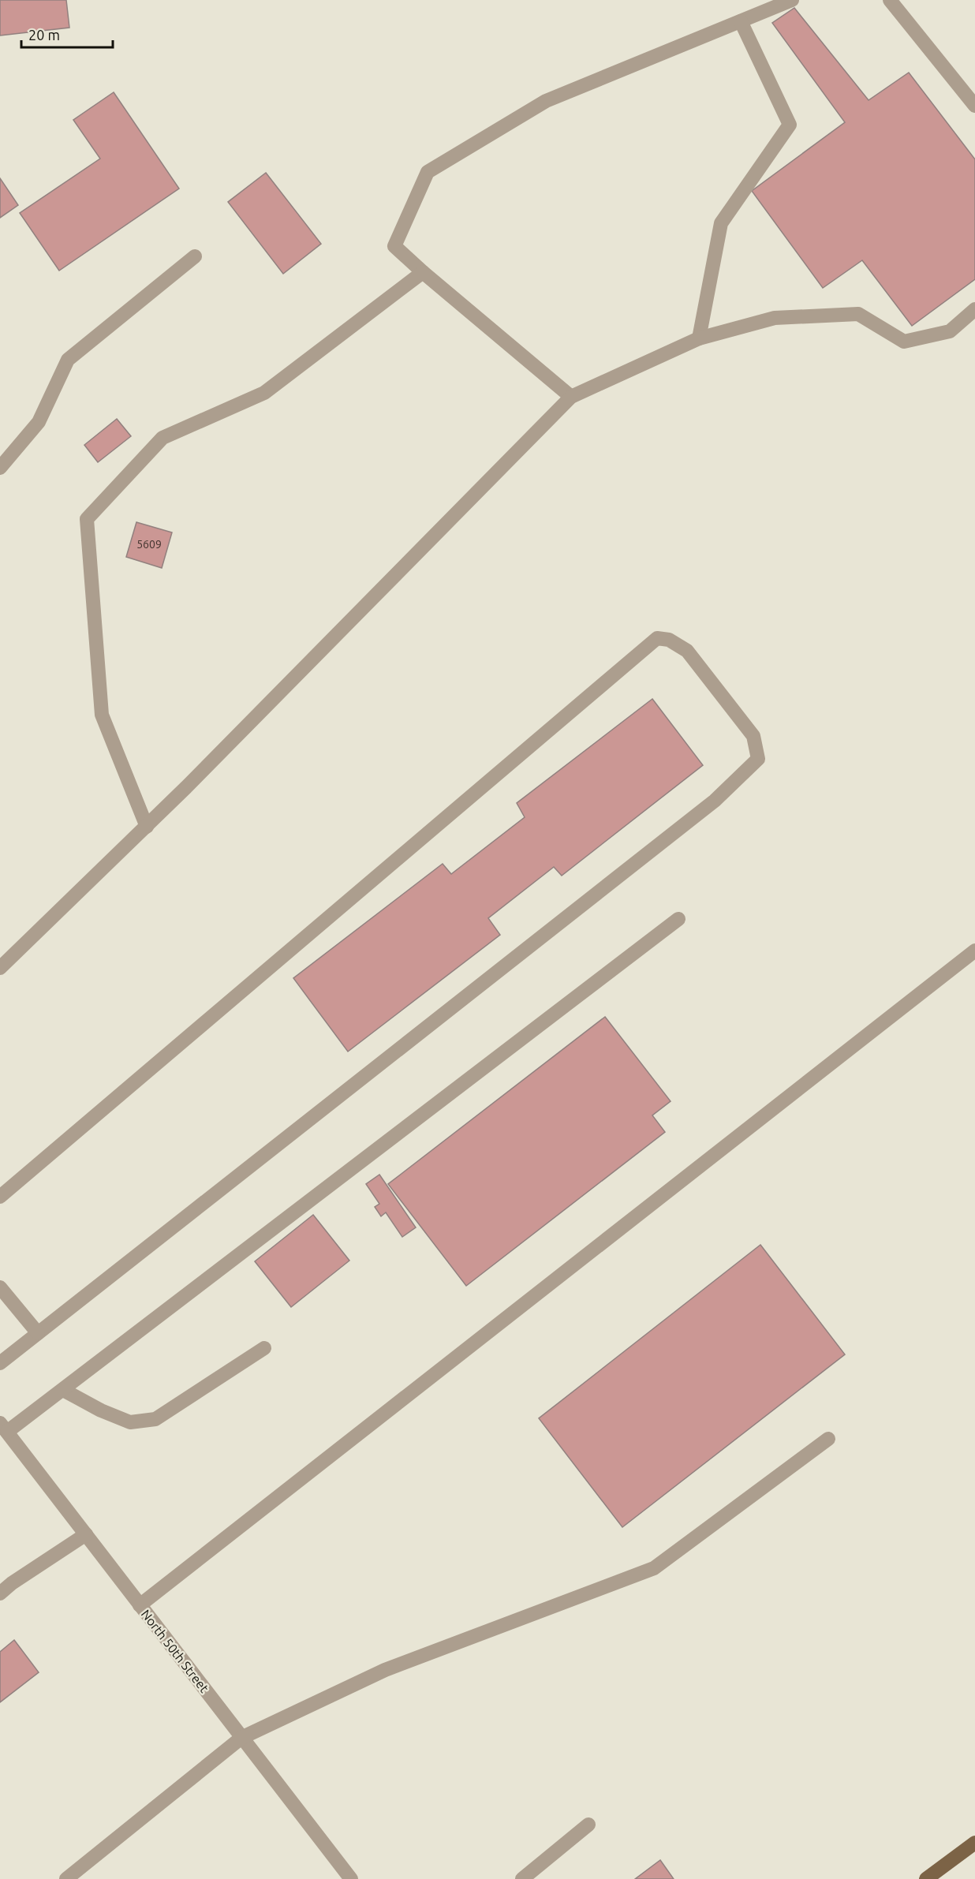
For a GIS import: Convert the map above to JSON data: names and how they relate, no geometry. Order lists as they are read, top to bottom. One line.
{"streets":{"street":["North 50th Street"]},"house_numbers":["5609"],"scale_bar":"20 m"}
